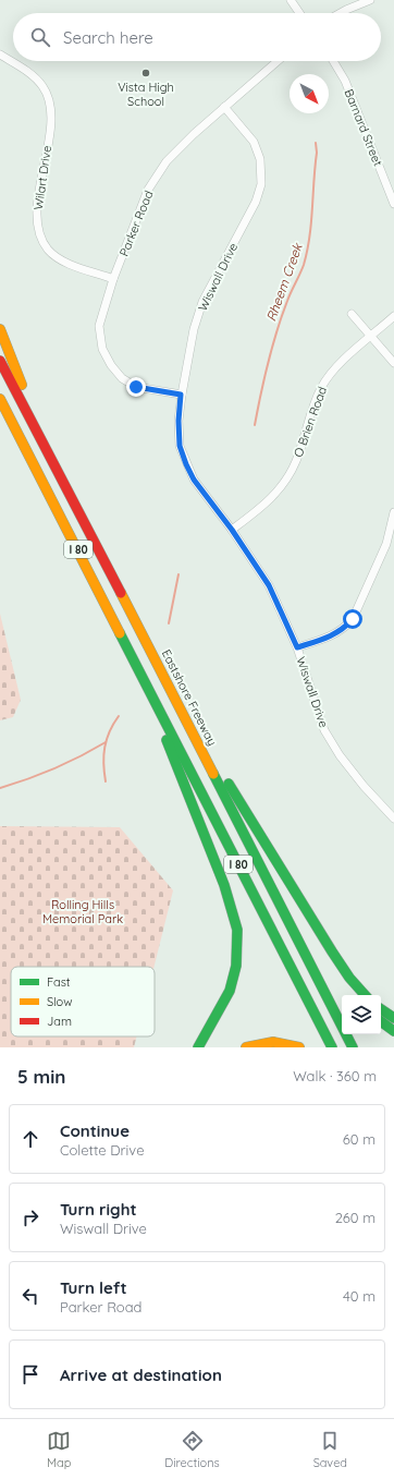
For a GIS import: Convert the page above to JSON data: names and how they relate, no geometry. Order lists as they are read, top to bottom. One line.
{"streets":{"highway":["I 80","Eastshore Freeway"],"street":["Barnard Street","Wilart Drive","Parker Road","Wiswall Drive","O Brien Road"]},"crossings":[["Wilart Drive","Parker Road"],["Parker Road","Wiswall Drive"],["Wiswall Drive","O Brien Road"]],"water":["Rheem Creek"],"parks":["Rolling Hills Memorial Park"],"places":["Vista High School"],"legend":["Fast","Slow","Jam"],"north":"bottom right","page":{"search":"Search here","heading":["5 min","Walk · 360 m"],"list":[["Continue","Colette Drive","60 m"],["Turn right","Wiswall Drive","260 m"],["Turn left","Parker Road","40 m"],"Arrive at destination"],"nav":["Map","Directions","Saved"]}}
